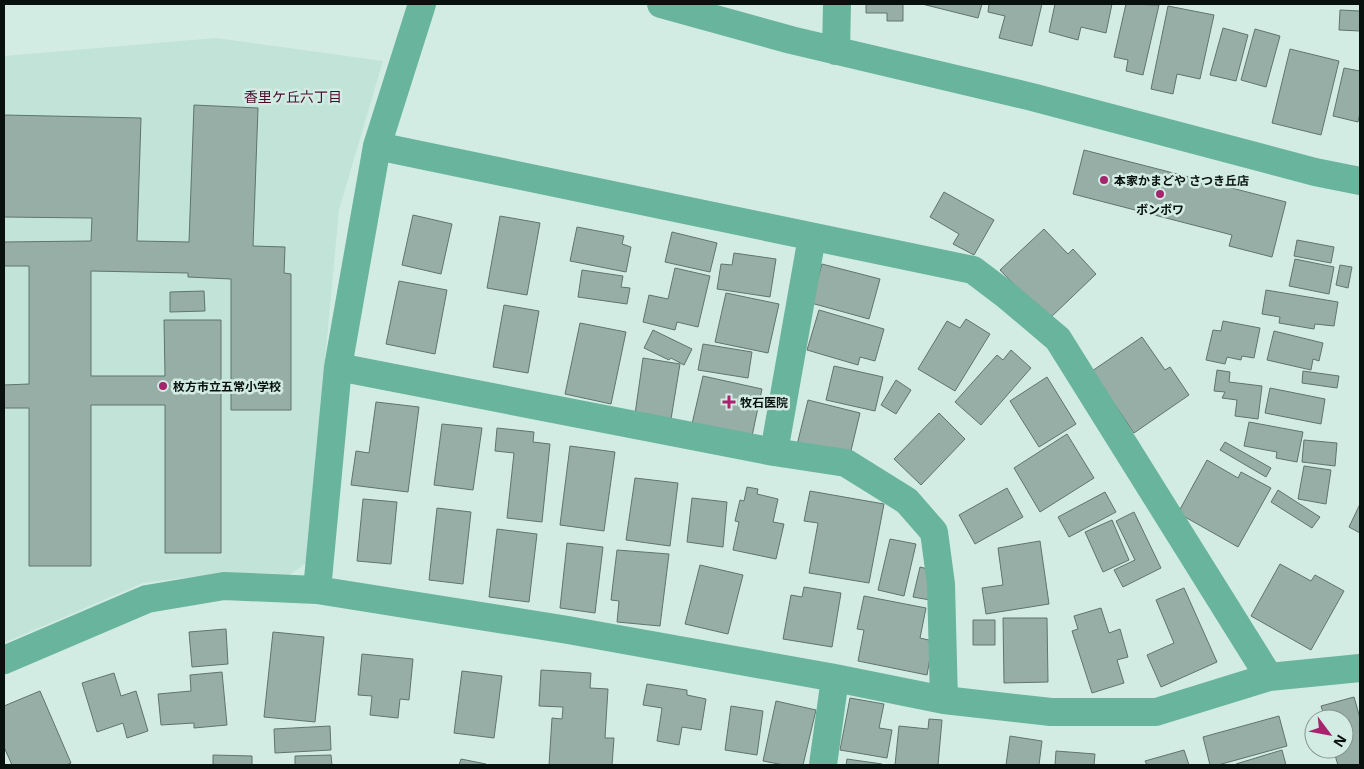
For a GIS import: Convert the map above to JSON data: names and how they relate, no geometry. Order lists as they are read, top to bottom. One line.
{"districts":["香里ケ丘六丁目"],"places":{"other":["本家かまどや さつき丘店","ボンボワ","枚方市立五常小学校"],"health":["牧石医院"]},"north":"bottom right"}
